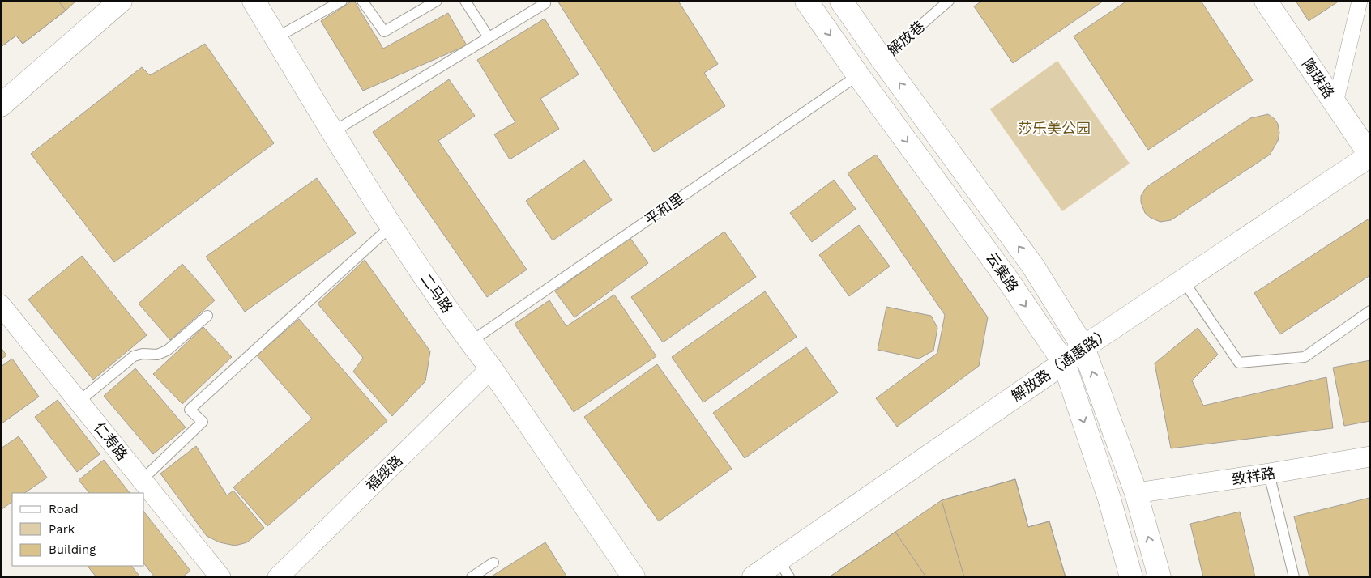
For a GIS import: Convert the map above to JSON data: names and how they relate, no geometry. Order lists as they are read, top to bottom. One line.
{"streets":{"street":["陶珠路","云集路","二马路","解放路（通惠路）","仁寿路","福绥路","致祥路"],"lane":["解放巷","平和里"]},"crossings":[["解放巷","云集路"],["陶珠路","解放路（通惠路）"],["平和里","云集路"],["平和里","二马路"],["云集路","解放路（通惠路）"],["云集路","致祥路"],["二马路","福绥路"]],"parks":["莎乐美公园"],"legend":["Road","Park","Building"]}
